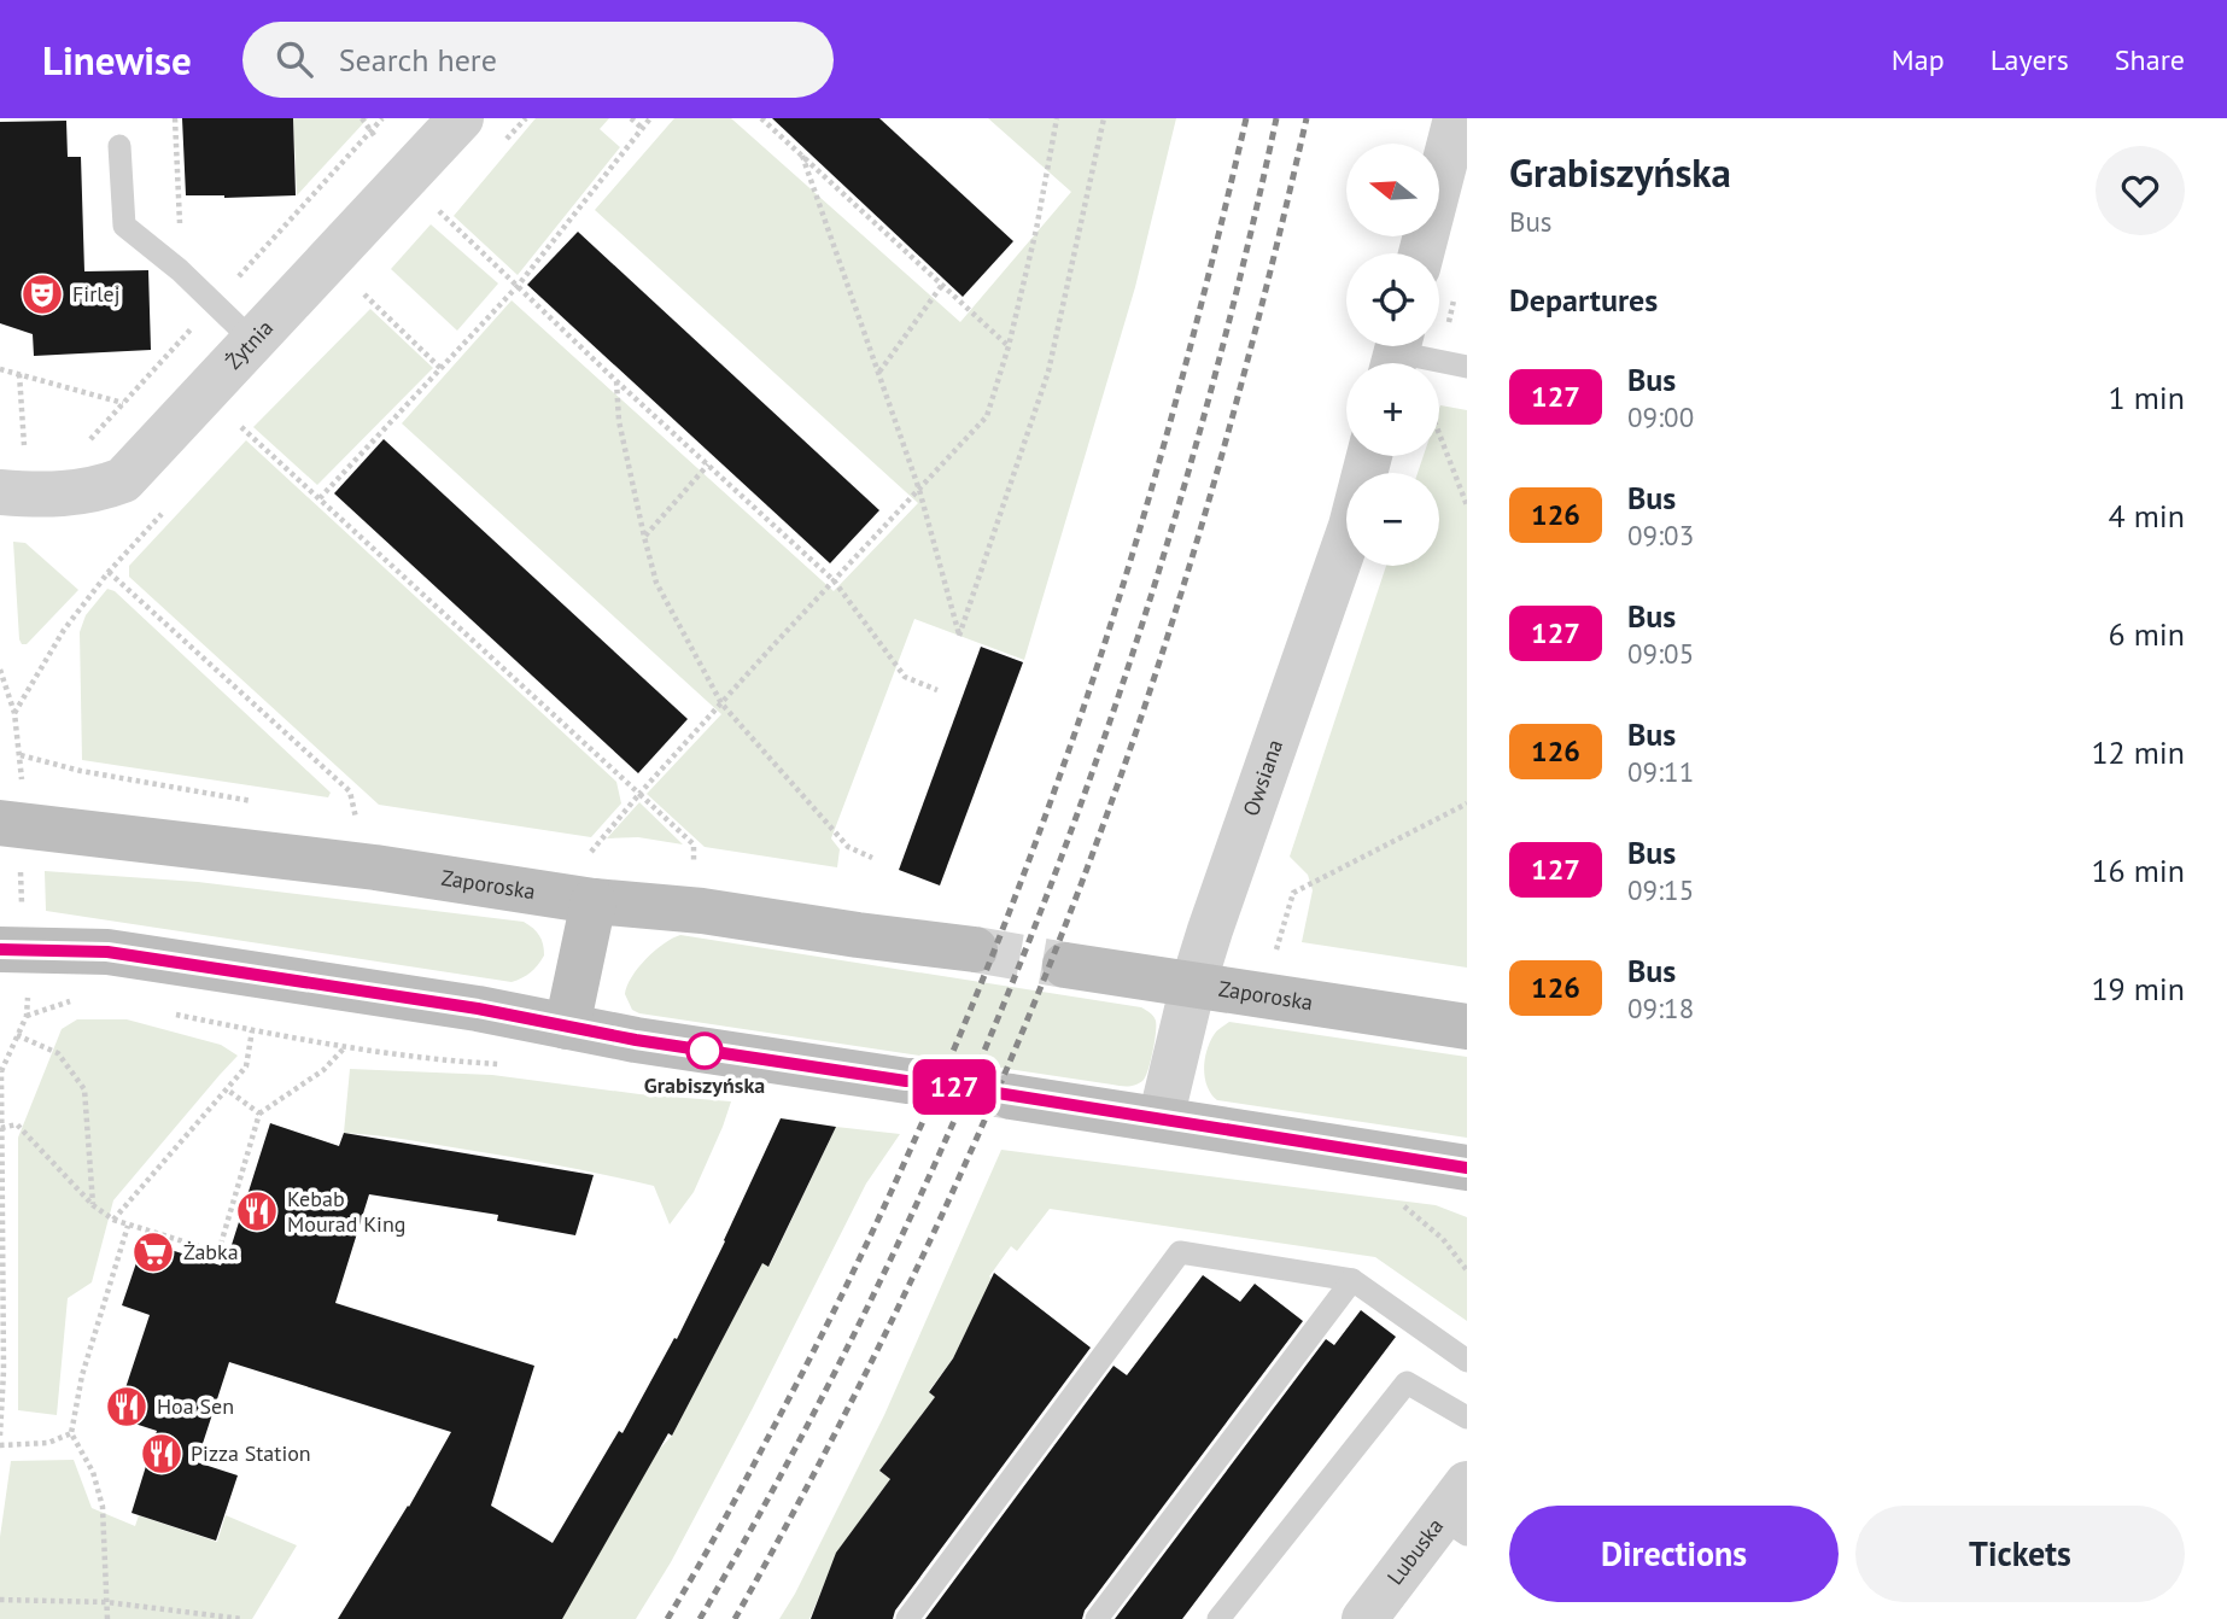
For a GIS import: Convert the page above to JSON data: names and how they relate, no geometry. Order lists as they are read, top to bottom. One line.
{"streets":{"main road":["Zaporoska"],"street":["Żytnia","Owsiana","Lubuska"]},"crossings":[["Owsiana","Zaporoska"]],"places":{"theatre":["Firlej"],"other":["Grabiszyńska"],"restaurant":["Kebab Mourad King","Hoa Sen","Pizza Station"],"supermarket":["Żabka"]},"lines":["bus line 127"],"north":"left","page":{"header":"Linewise","search":"Search here","nav":["Map","Layers","Share"],"on_map":"127","heading":[["Grabiszyńska","Bus"],"Departures"],"map_buttons":["+","−"],"list":[{"mark":"127","name":"Bus","note":"09:00","value":"1 min"},{"mark":"126","name":"Bus","note":"09:03","value":"4 min"},{"mark":"127","name":"Bus","note":"09:05","value":"6 min"},{"mark":"126","name":"Bus","note":"09:11","value":"12 min"},{"mark":"127","name":"Bus","note":"09:15","value":"16 min"},{"mark":"126","name":"Bus","note":"09:18","value":"19 min"}],"buttons":["Directions","Tickets"]}}
